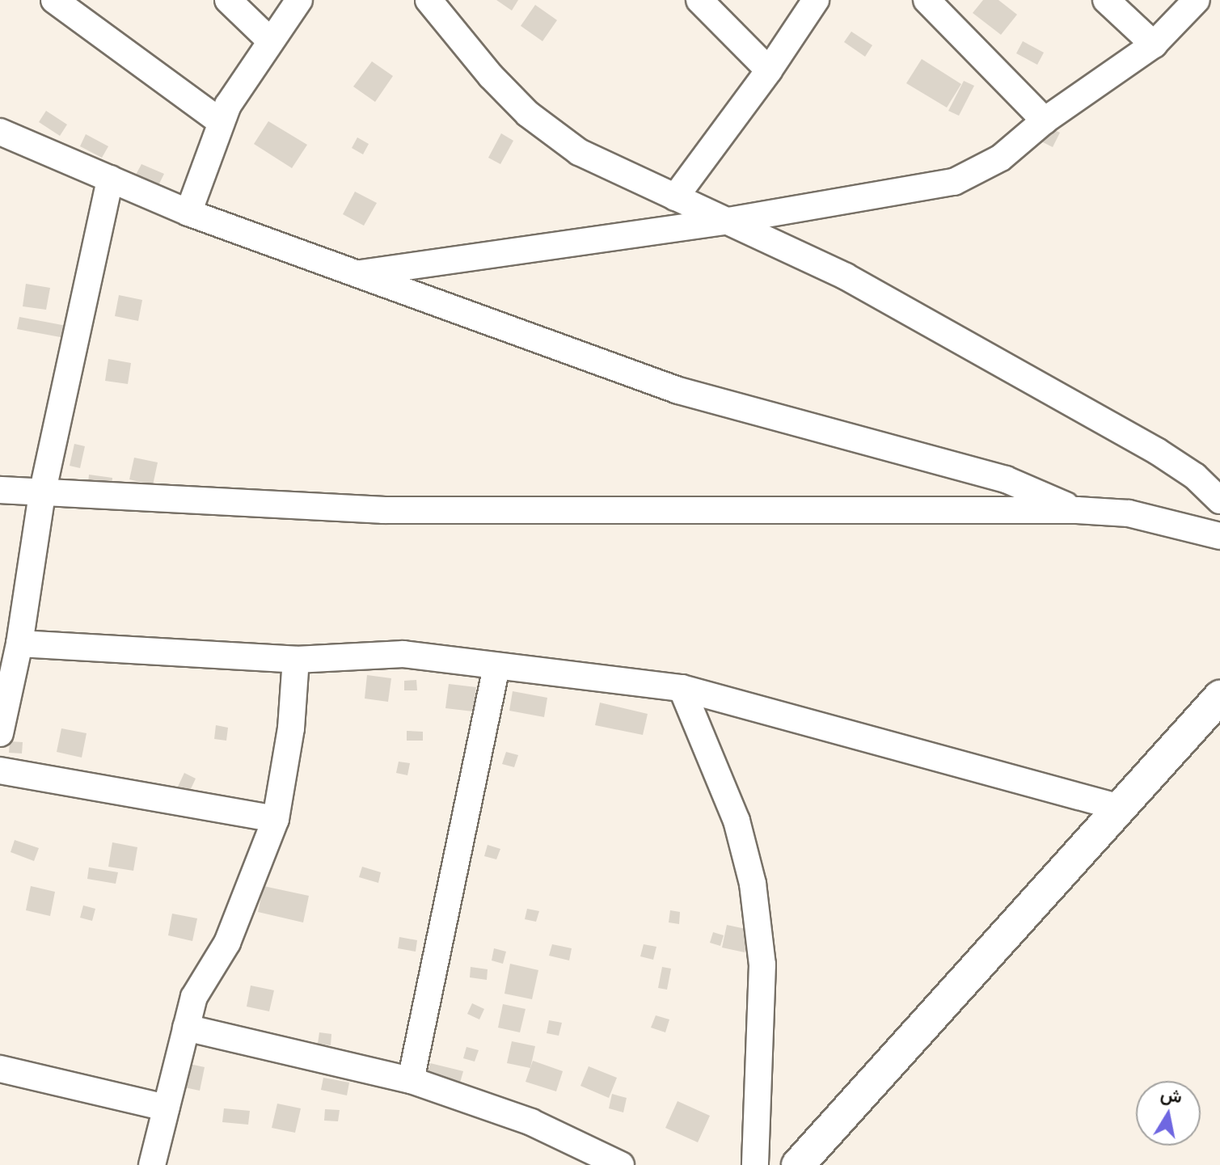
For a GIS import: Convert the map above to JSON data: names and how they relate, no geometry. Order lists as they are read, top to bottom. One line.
{"north":"top"}
